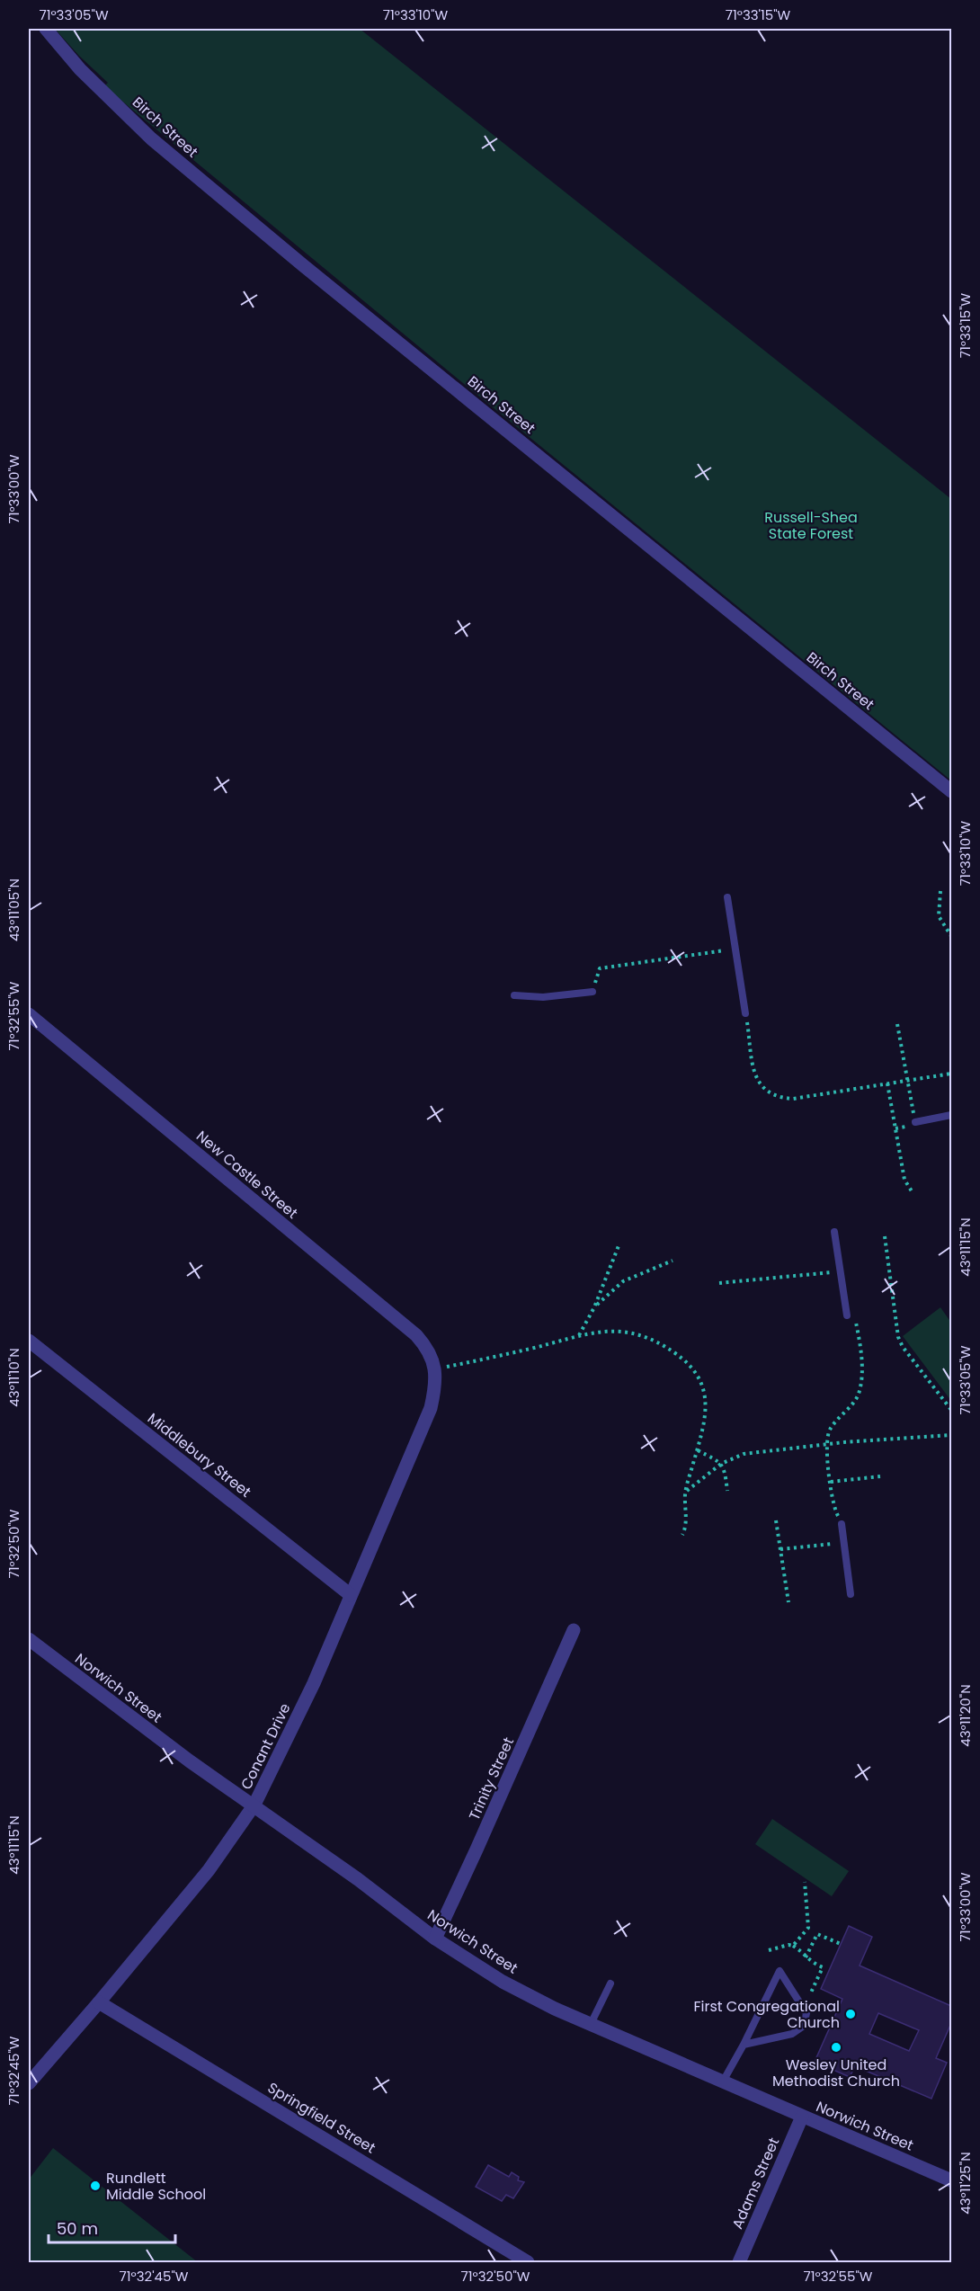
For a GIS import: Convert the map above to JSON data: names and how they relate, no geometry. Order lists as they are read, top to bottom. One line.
{"streets":{"street":["Birch Street","New Castle Street","Middlebury Street","Norwich Street","Conant Drive","Trinity Street","Springfield Street","Adams Street"]},"crossings":[["New Castle Street","Conant Drive"],["Middlebury Street","Conant Drive"],["Norwich Street","Conant Drive"],["Norwich Street","Trinity Street"],["Norwich Street","Adams Street"],["Conant Drive","Springfield Street"]],"parks":["Russell-Shea State Forest"],"places":["First Congregational Church","Wesley United Methodist Church","Rundlett Middle School"],"scale_bar":"50 m","coordinates":["71°33'05\"W","71°33'10\"W","71°33'15\"W","71°33'00\"W","43°11'05\"N","71°32'55\"W","43°11'15\"N","43°11'10\"N","71°32'50\"W","43°11'20\"N","71°32'45\"W","43°11'25\"N"]}
